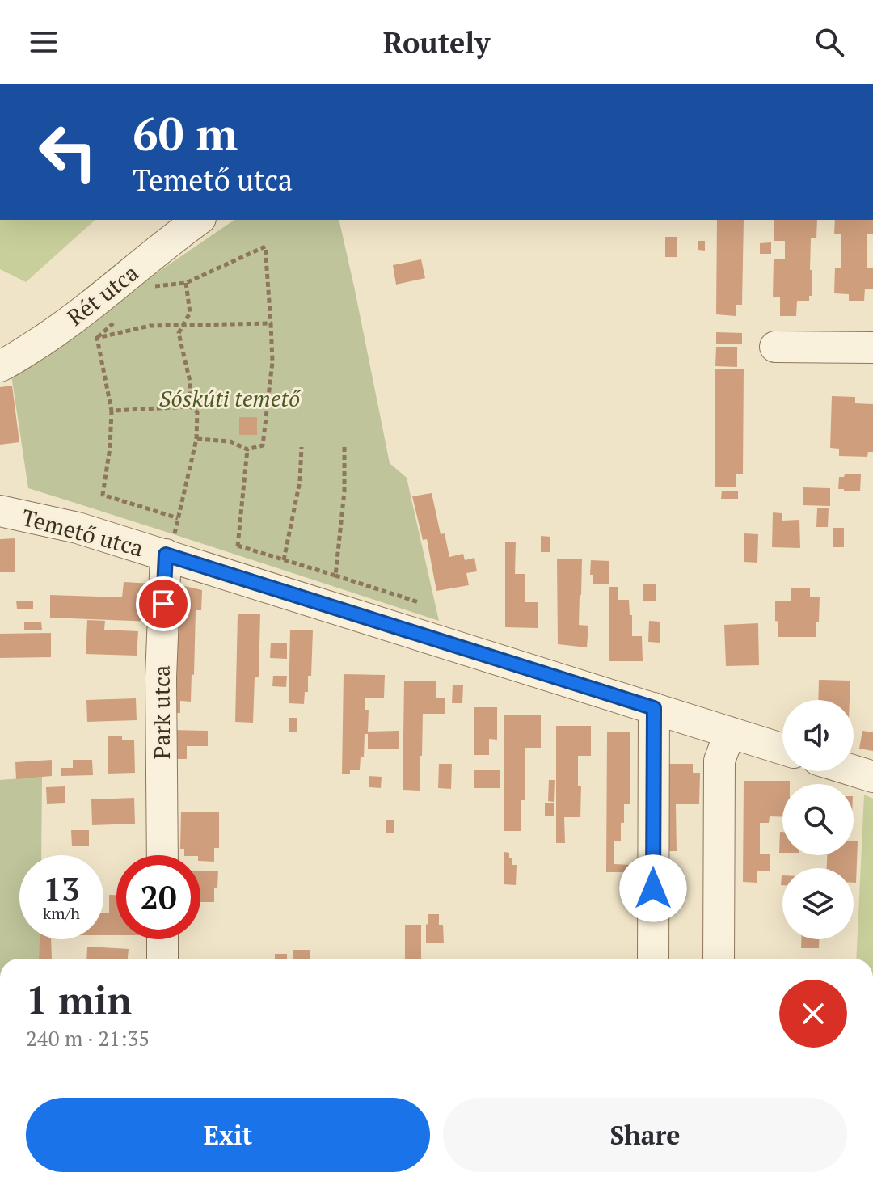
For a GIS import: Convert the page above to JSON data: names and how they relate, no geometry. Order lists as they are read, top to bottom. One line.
{"streets":{"street":["Rét utca","Temető utca","Park utca"]},"crossings":[["Temető utca","Park utca"]],"parks":["Sóskúti temető"],"page":{"header":"Routely","turn":["60 m","Temető utca"],"speed":"13 km/h","limit":"20","heading":["1 min","240 m · 21:35"],"buttons":["Exit","Share"]}}
